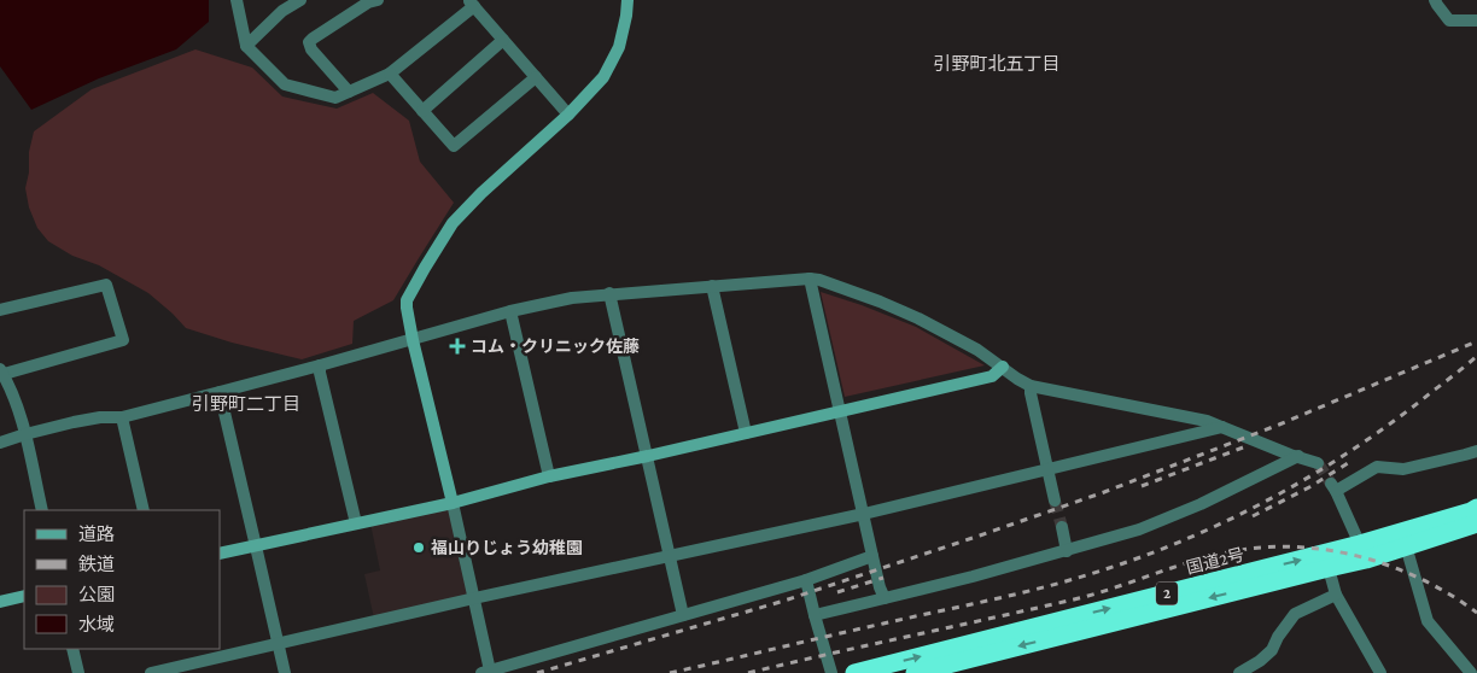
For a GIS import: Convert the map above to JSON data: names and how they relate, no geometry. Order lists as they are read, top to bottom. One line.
{"streets":{"highway":["国道2号","2"]},"districts":["引野町北五丁目","引野町二丁目"],"places":{"health":["コム・クリニック佐藤"],"other":["福山りじょう幼稚園"]},"legend":["道路","鉄道","公園","水域"]}
